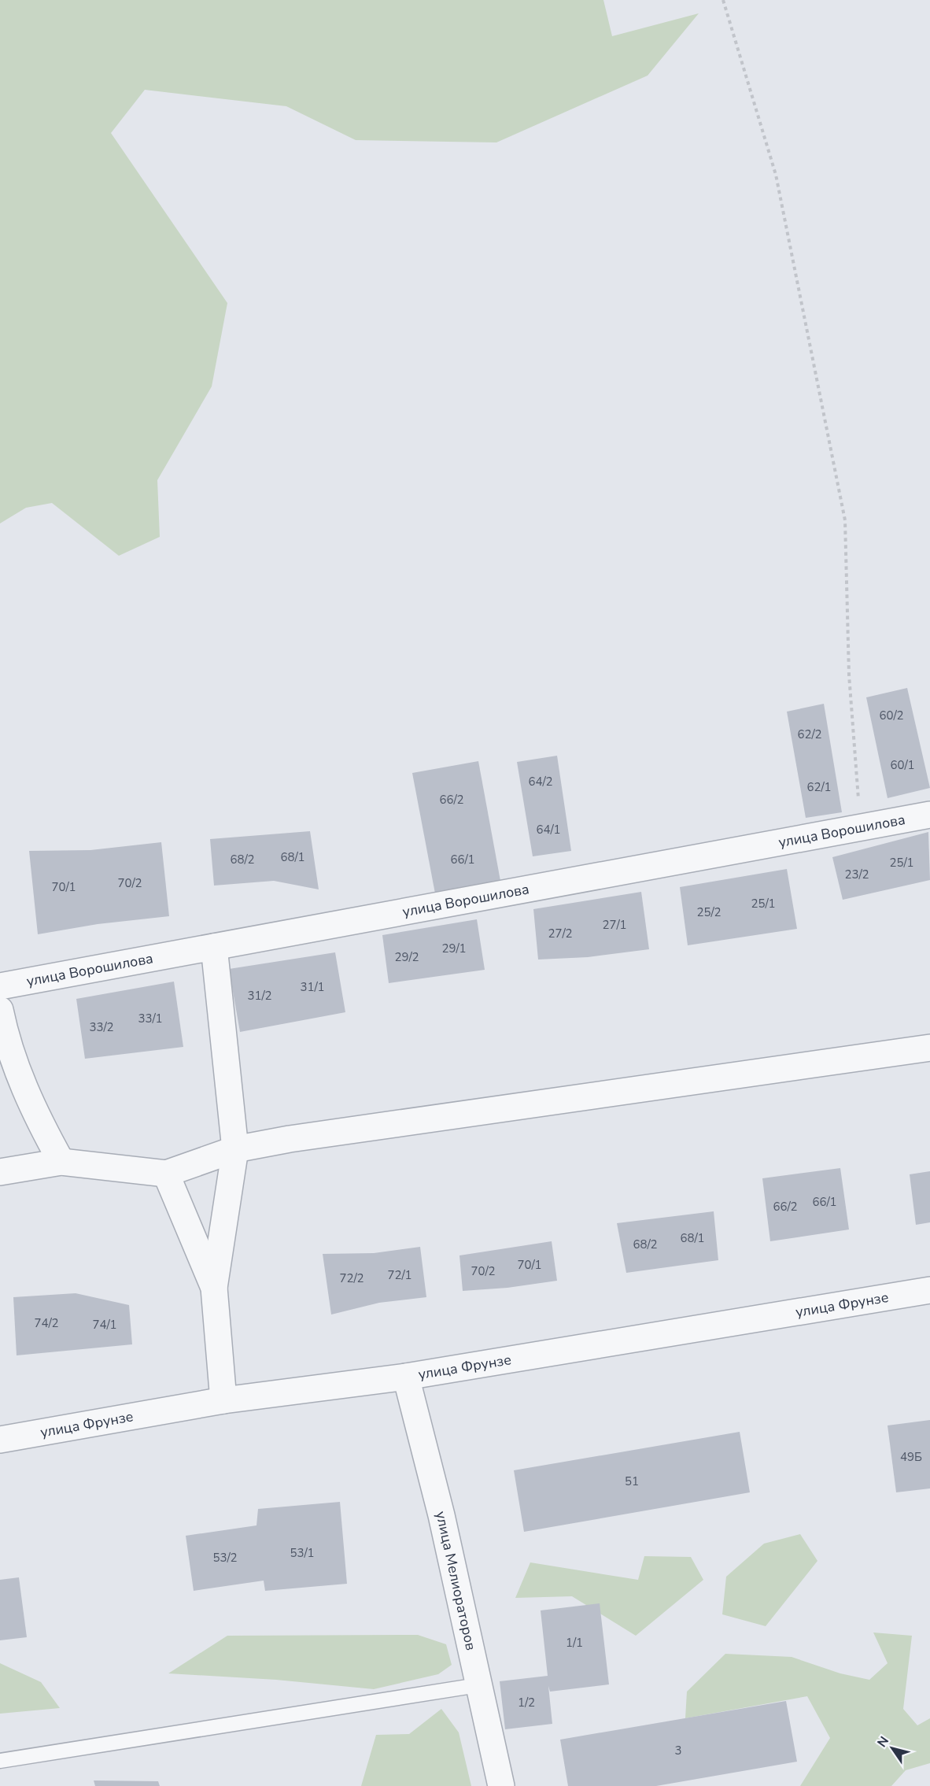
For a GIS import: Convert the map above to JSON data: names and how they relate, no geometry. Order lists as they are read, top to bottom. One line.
{"streets":{"street":["улица Ворошилова","улица Фрунзе","улица Мелиораторов"]},"crossings":[["улица Фрунзе","улица Мелиораторов"]],"house_numbers":["60/2","62/2","60/1","64/2","62/1","66/2","64/1","68/1","68/2","66/1","25/1","23/2","70/2","70/1","25/1","25/2","27/1","27/2","29/1","29/2","31/1","31/2","33/1","33/2","66/1","66/2","68/1","68/2","70/1","70/2","72/1","72/2","74/2","74/1","49Б","51","53/1","53/2","1/1","1/2","3"],"north":"top left"}
